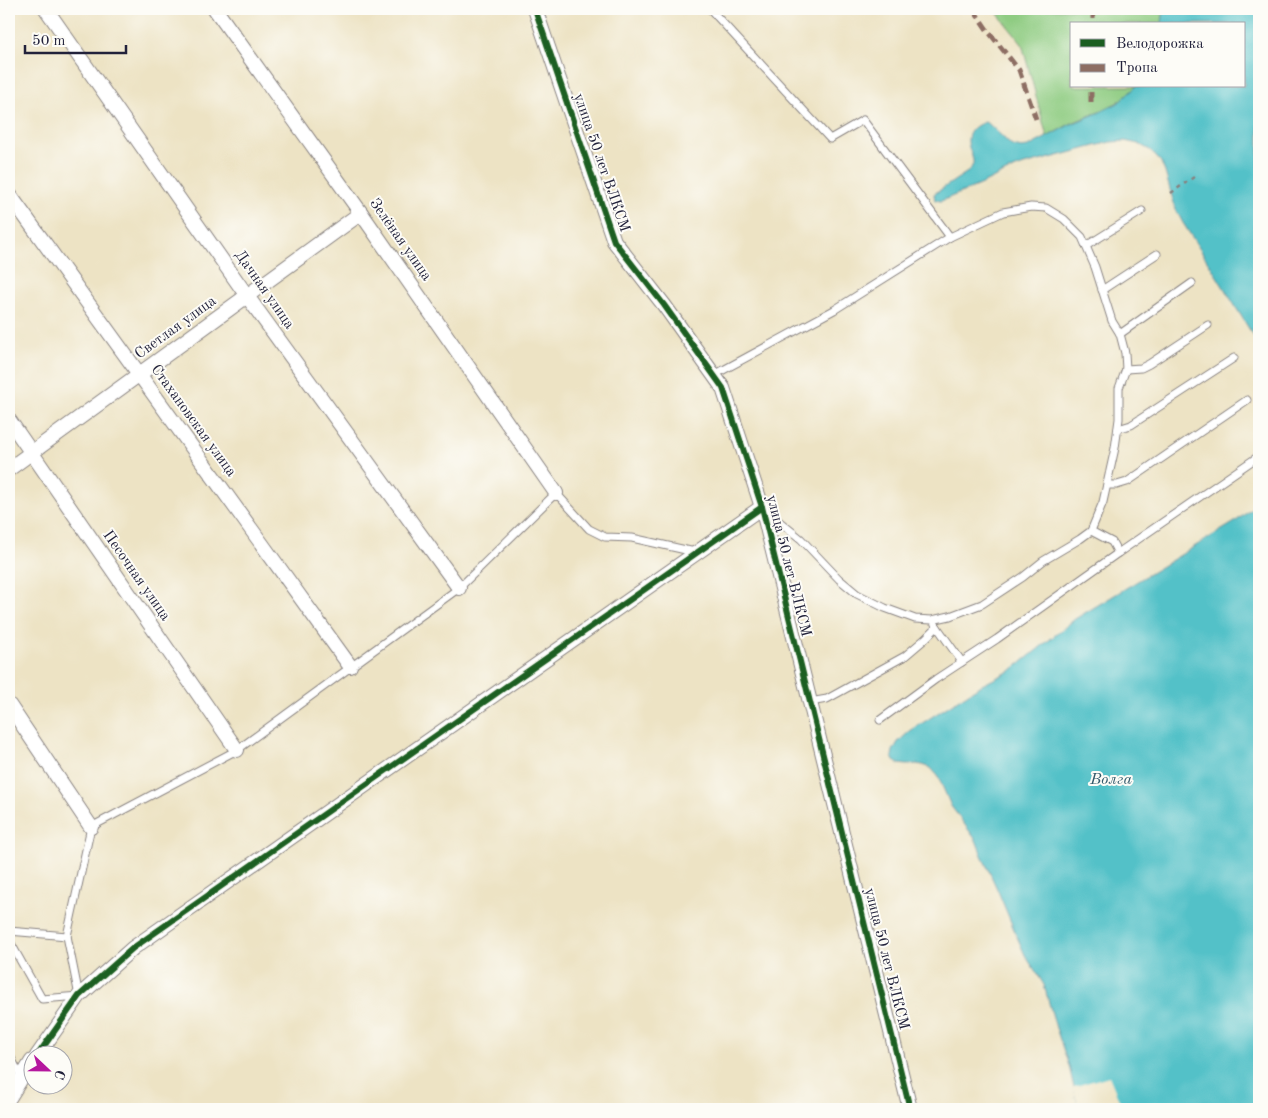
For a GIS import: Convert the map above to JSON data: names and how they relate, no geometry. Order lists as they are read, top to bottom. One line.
{"streets":{"street":["улица 50 лет ВЛКСМ","Зелёная улица","Дачная улица","Светлая улица","Стахановская улица","Песочная улица"]},"crossings":[["Зелёная улица","Светлая улица"],["Дачная улица","Светлая улица"],["Светлая улица","Стахановская улица"],["Светлая улица","Песочная улица"]],"water":["Волга"],"legend":["Велодорожка","Тропа"],"scale_bar":"50 m","north":"right"}
